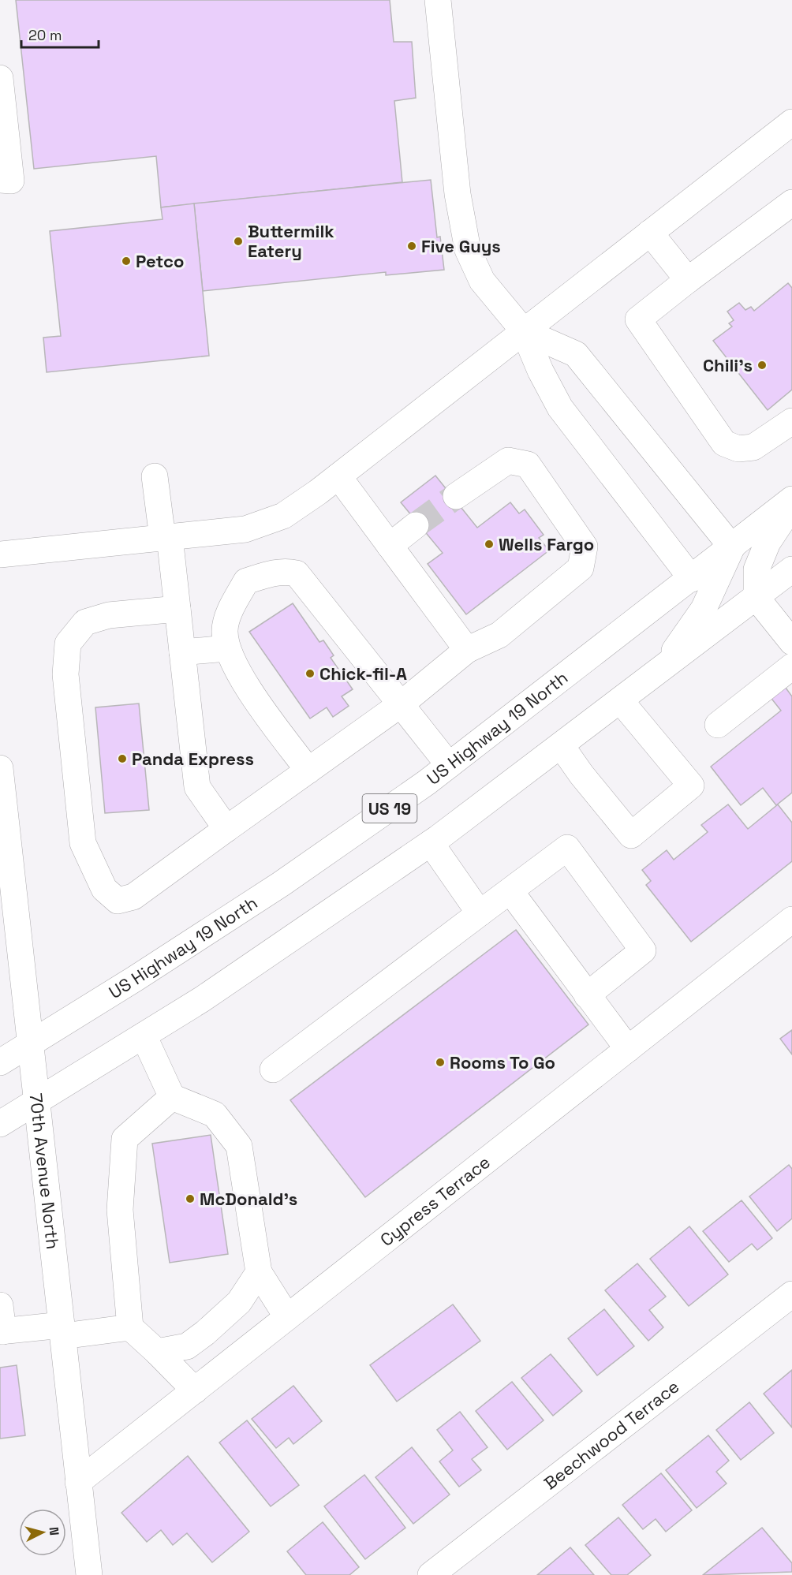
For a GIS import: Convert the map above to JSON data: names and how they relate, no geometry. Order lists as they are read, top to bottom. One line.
{"streets":{"main road":["US Highway 19 North","US 19","70th Avenue North","Cypress Terrace","Beechwood Terrace"]},"crossings":[["US Highway 19 North","70th Avenue North"],["US 19","70th Avenue North"],["70th Avenue North","Cypress Terrace"]],"places":["Buttermilk Eatery","Five Guys","Petco","Chili's","Wells Fargo","Chick-fil-A","Panda Express","Rooms To Go","McDonald's"],"scale_bar":"20 m","north":"right"}
